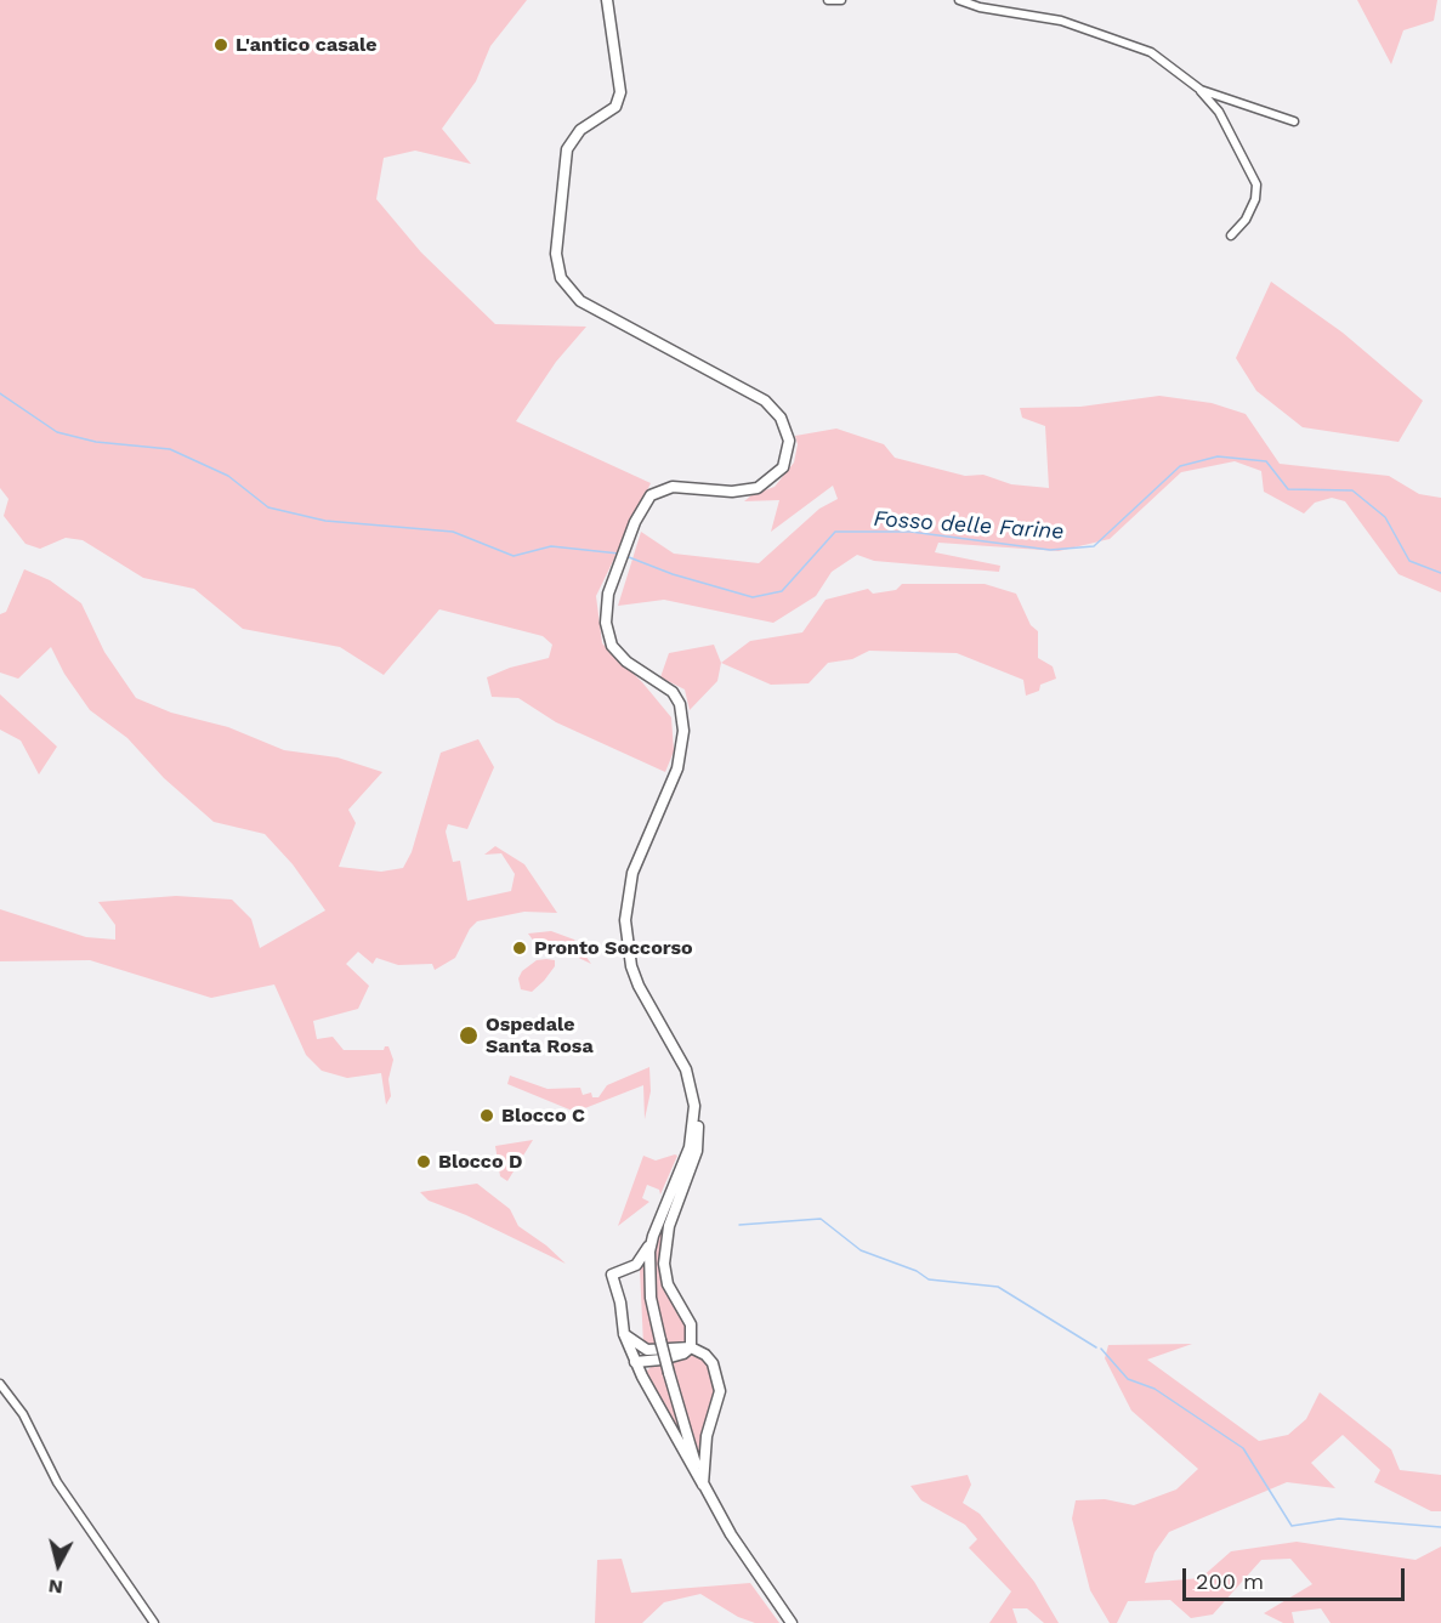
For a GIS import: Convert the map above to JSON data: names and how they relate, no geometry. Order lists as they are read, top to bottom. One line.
{"water":["Fosso delle Farine"],"places":["L'antico casale","Pronto Soccorso","Ospedale Santa Rosa","Blocco C","Blocco D"],"scale_bar":"200 m","north":"bottom"}
